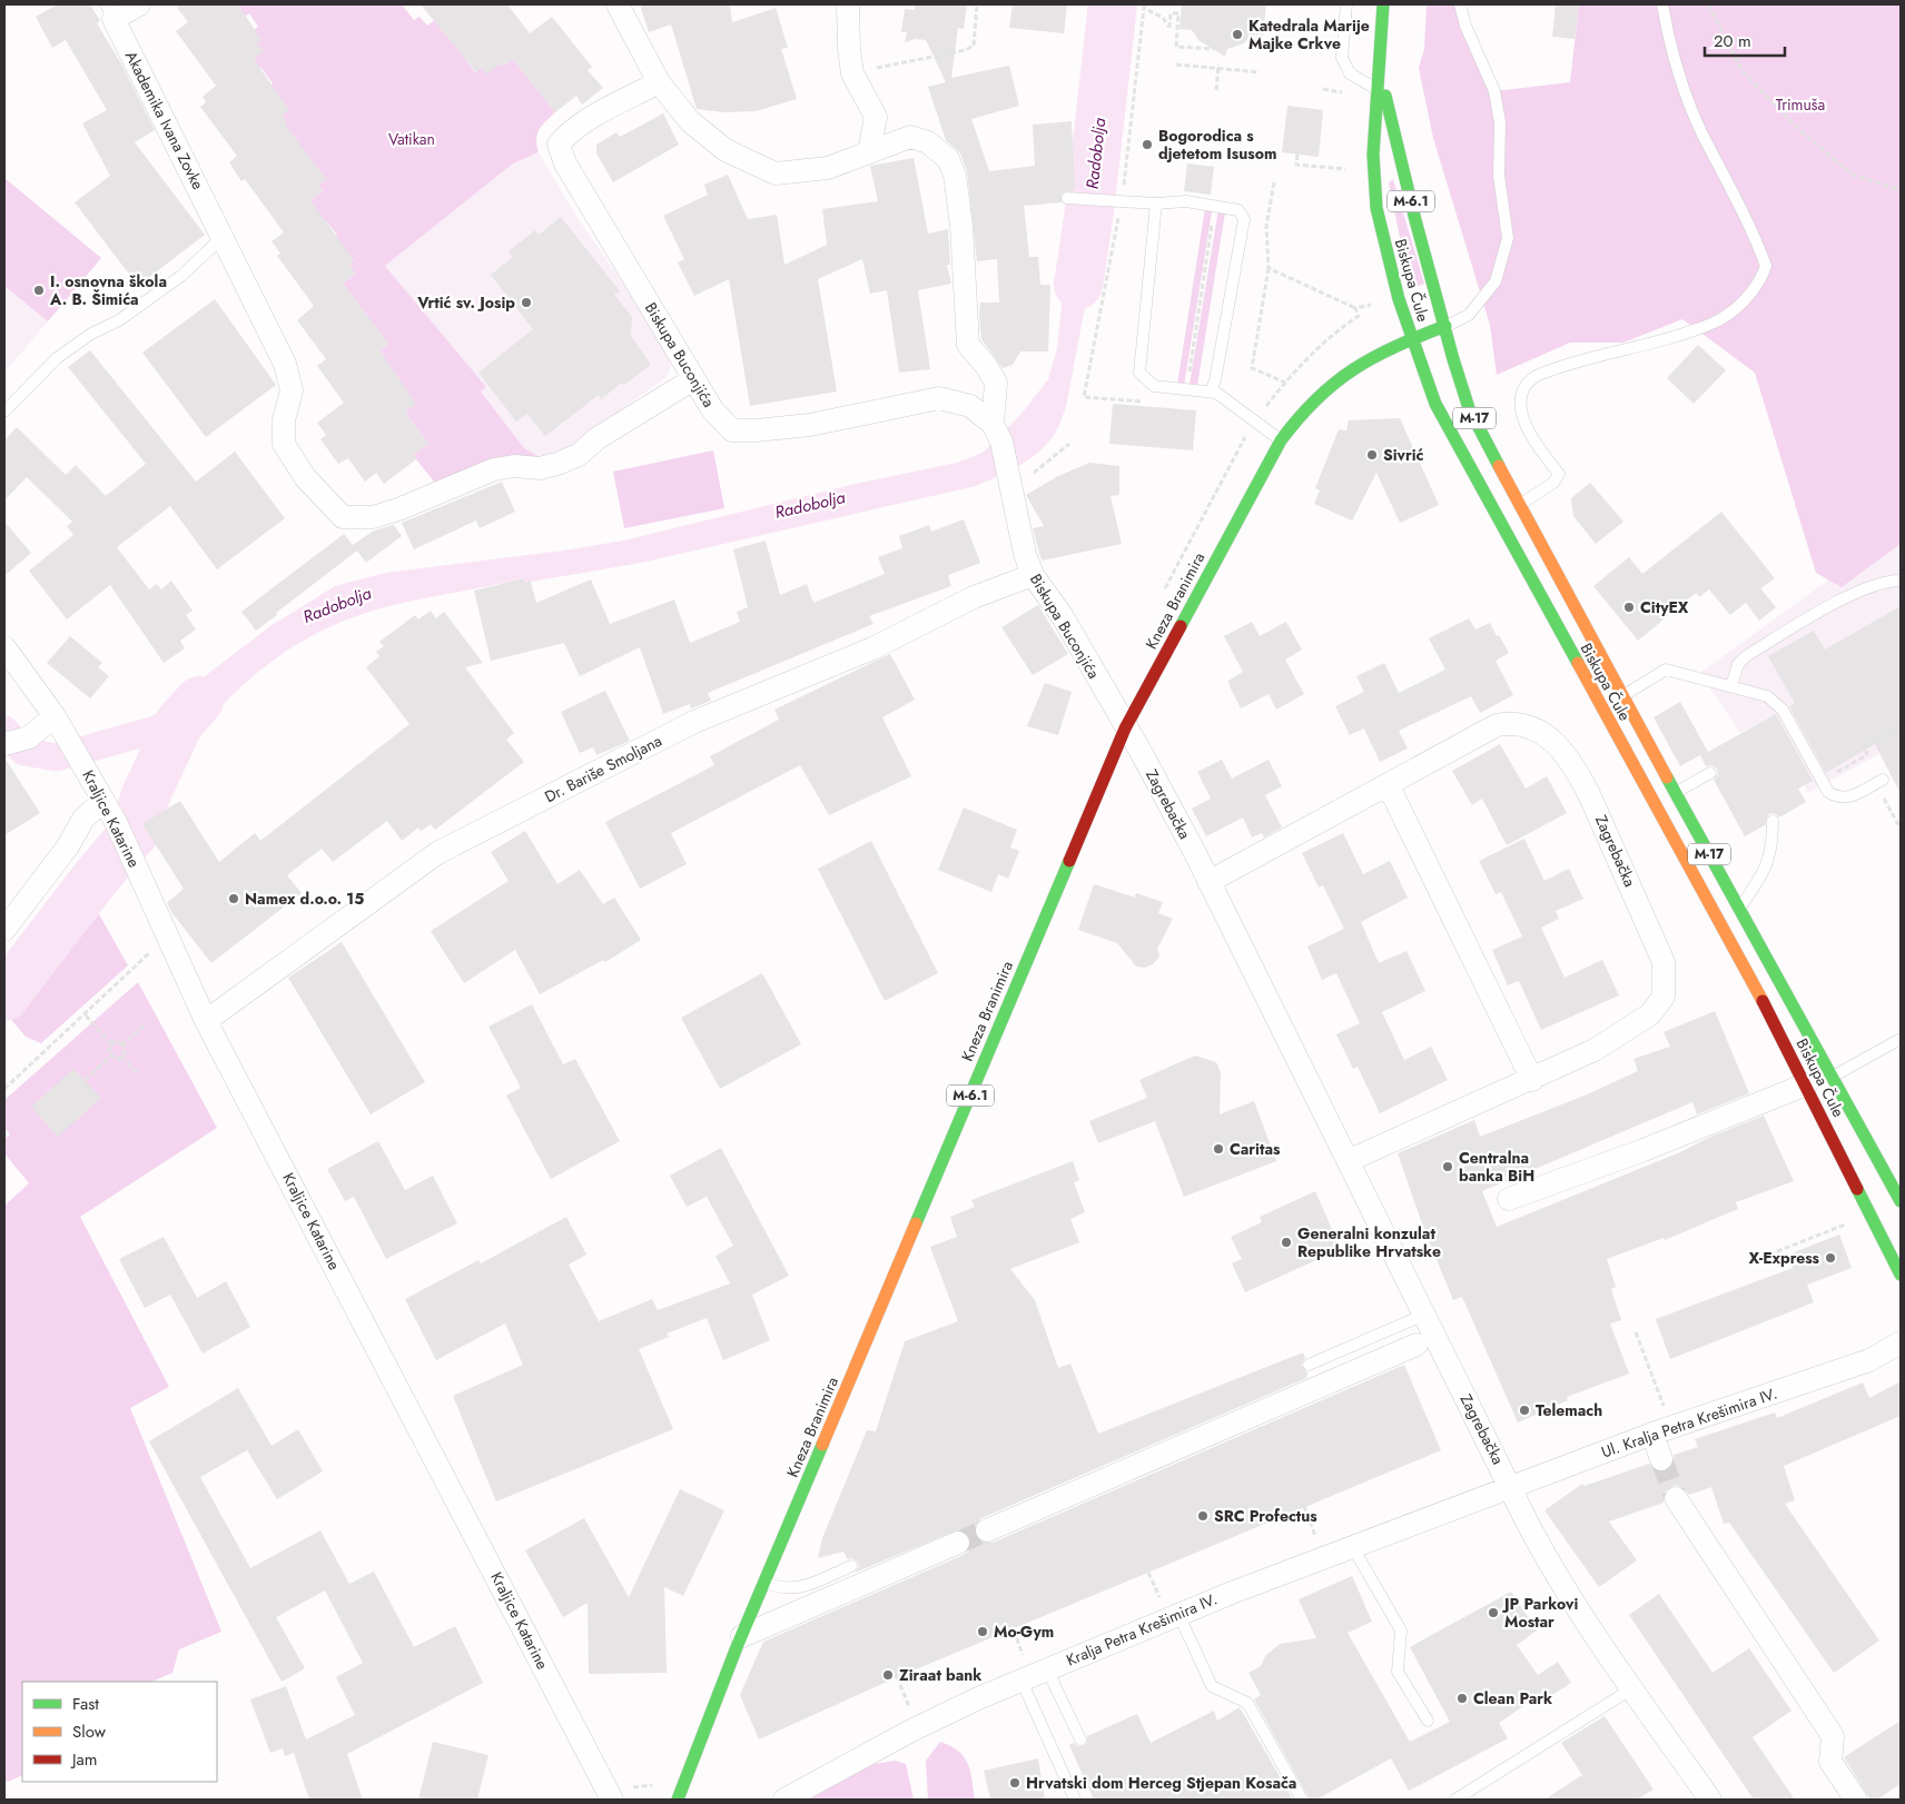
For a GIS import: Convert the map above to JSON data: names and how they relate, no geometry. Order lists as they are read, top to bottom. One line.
{"streets":{"main road":["M-6.1","Biskupa Čule","M-17","Kneza Branimira"],"street":["Akademika Ivana Zovke","Biskupa Buconjića","Dr. Bariše Smoljana","Zagrebačka","Kraljice Katarine","Ul. Kralja Petra Krešimira IV.","Kralja Petra Krešimira IV."]},"crossings":[["Akademika Ivana Zovke","Biskupa Buconjića"],["Biskupa Čule","Kneza Branimira"],["Biskupa Buconjića","Kneza Branimira"],["Biskupa Buconjića","Dr. Bariše Smoljana"],["Biskupa Buconjića","Zagrebačka"],["Kneza Branimira","Zagrebačka"],["Dr. Bariše Smoljana","Kraljice Katarine"],["Zagrebačka","Ul. Kralja Petra Krešimira IV."],["Zagrebačka","Kralja Petra Krešimira IV."],["Ul. Kralja Petra Krešimira IV.","Kralja Petra Krešimira IV."]],"water":["Radobolja"],"parks":["Trimuša","Vatikan"],"places":["Katedrala Marije Majke Crkve","Bogorodica s djetetom Isusom","I. osnovna škola A. B. Šimića","Vrtić sv. Josip","Sivrić","CityEX","Namex d.o.o. 15","Caritas","Centralna banka BiH","Generalni konzulat Republike Hrvatske","X-Express","Telemach","SRC Profectus","JP Parkovi Mostar","Mo-Gym","Ziraat bank","Clean Park","Hrvatski dom Herceg Stjepan Kosača"],"legend":["Fast","Slow","Jam"],"scale_bar":"20 m"}
